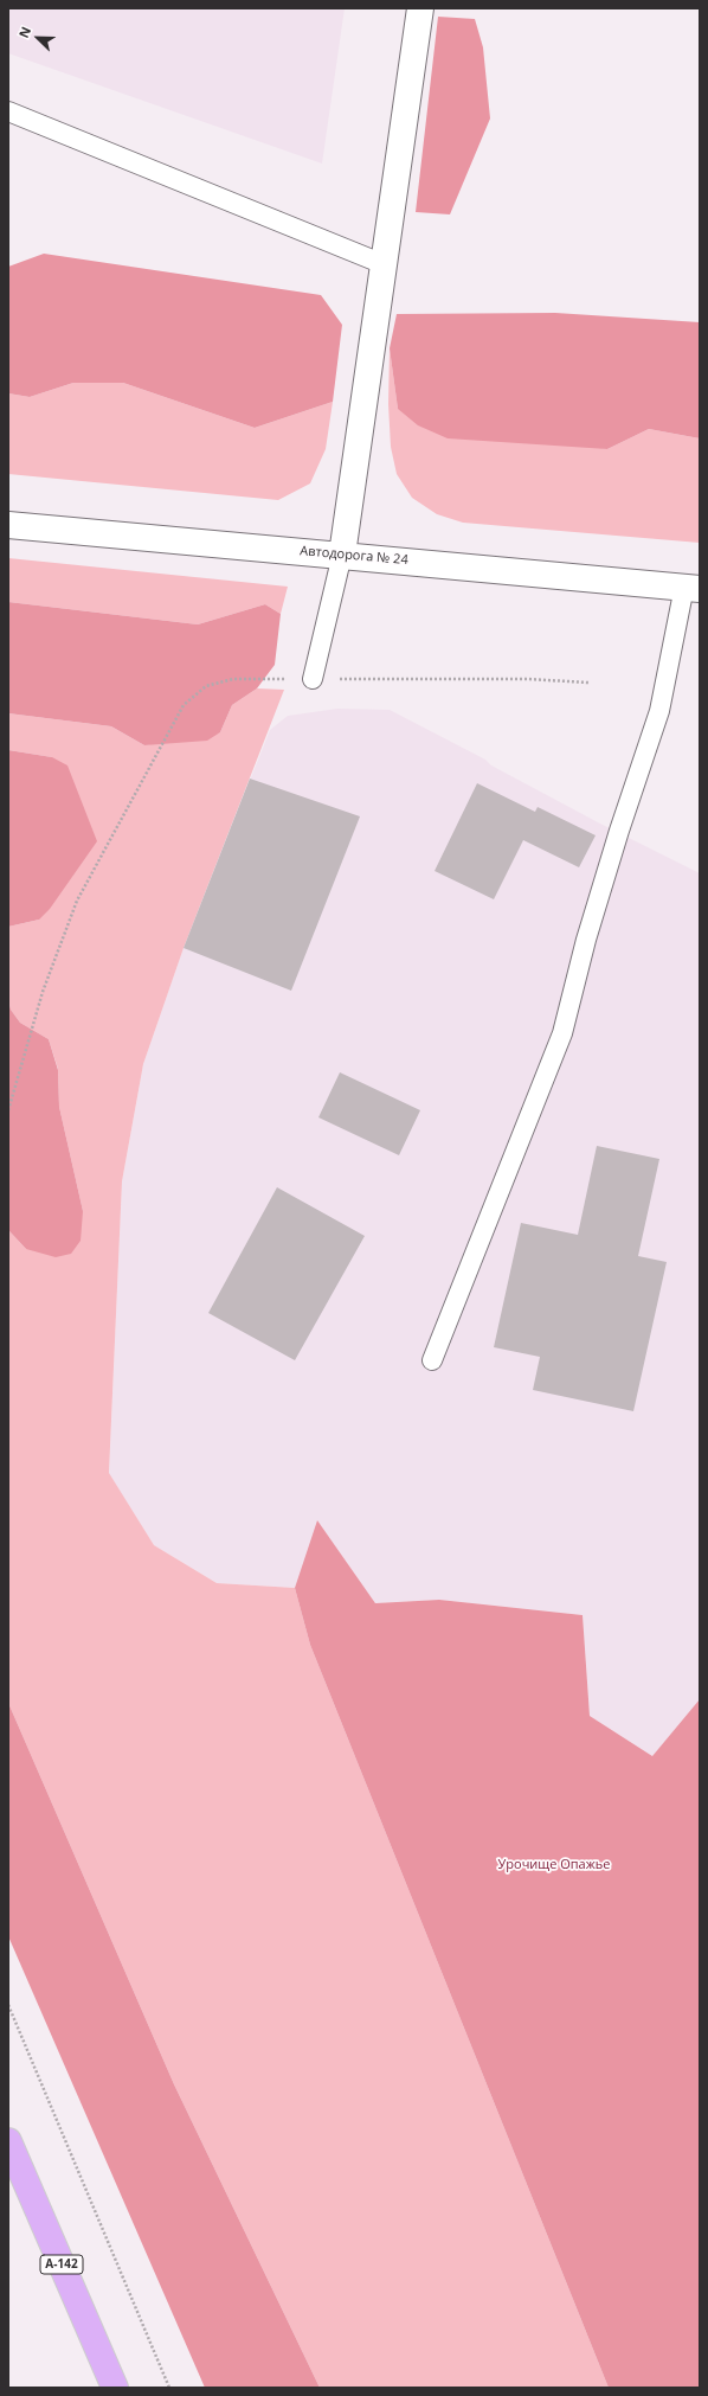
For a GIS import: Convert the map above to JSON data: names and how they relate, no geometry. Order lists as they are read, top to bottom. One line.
{"streets":{"highway":["А-142"],"street":["Автодорога № 24"]},"parks":["Урочище Опажье"],"north":"top left"}
